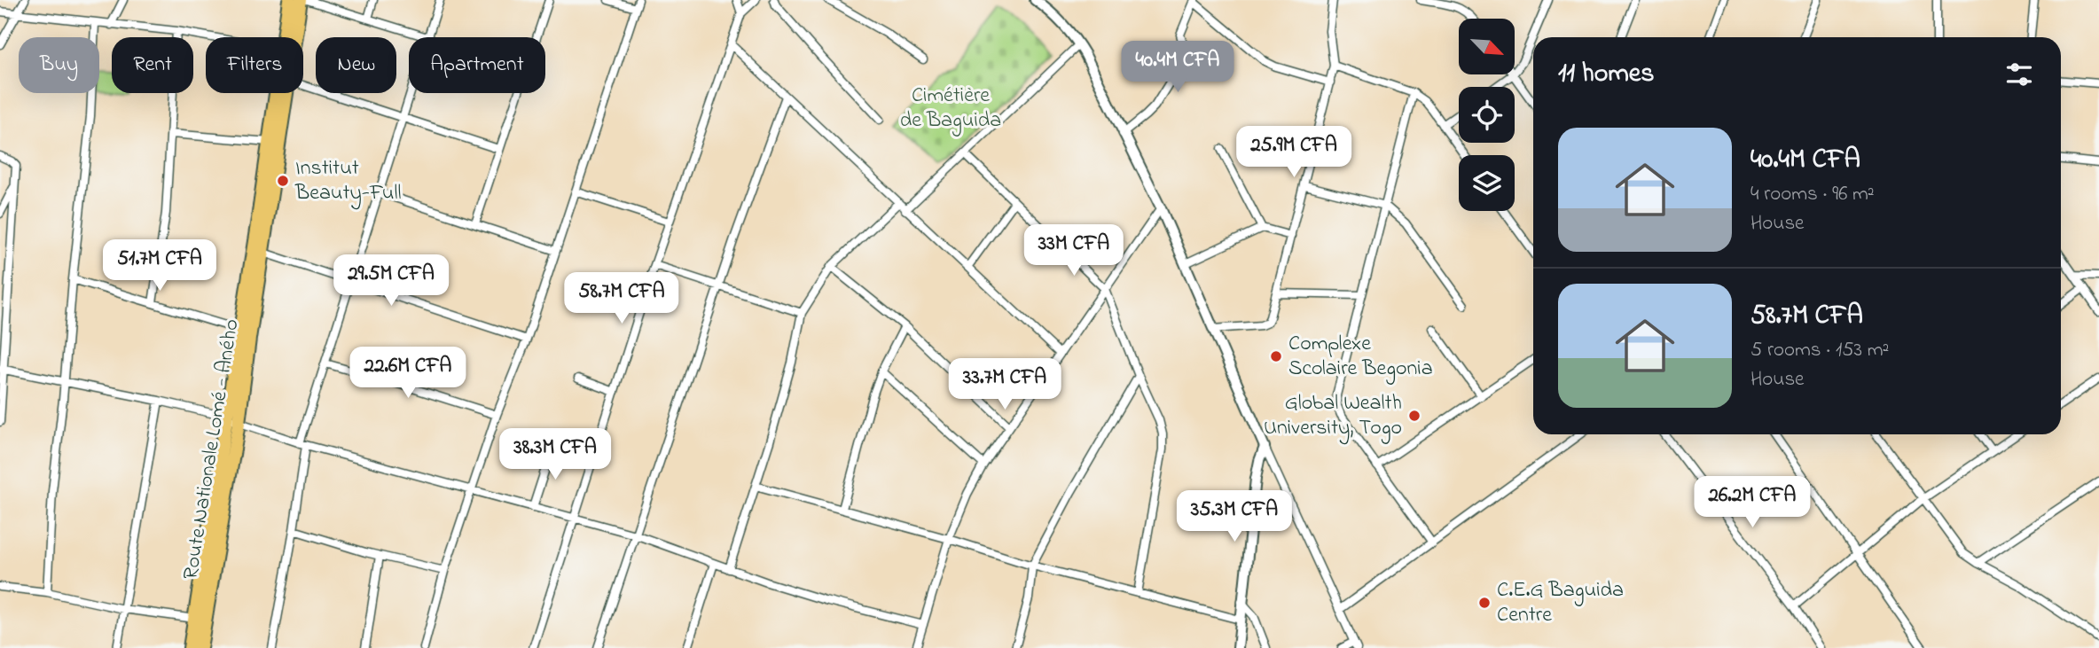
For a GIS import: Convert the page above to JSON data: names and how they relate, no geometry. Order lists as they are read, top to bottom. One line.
{"streets":{"highway":["Route Nationale Lomé - Aného"]},"parks":["Cimétière de Baguida"],"places":["Institut Beauty-Full","Complexe Scolaire Begonia","Global Wealth University, Togo","C.E.G Baguida Centre"],"north":"bottom right","page":{"chip":["Buy","Rent","Filters","New","Apartment"],"heading":"11 homes","price":["40.4M CFA","25.9M CFA","33M CFA","51.7M CFA","29.5M CFA","58.7M CFA","22.6M CFA","33.7M CFA","38.3M CFA","26.2M CFA","35.3M CFA"],"list":[{"name":"40.4M CFA","note":"4 rooms · 96 m² · House"},{"name":"58.7M CFA","note":"5 rooms · 153 m² · House"}]}}
